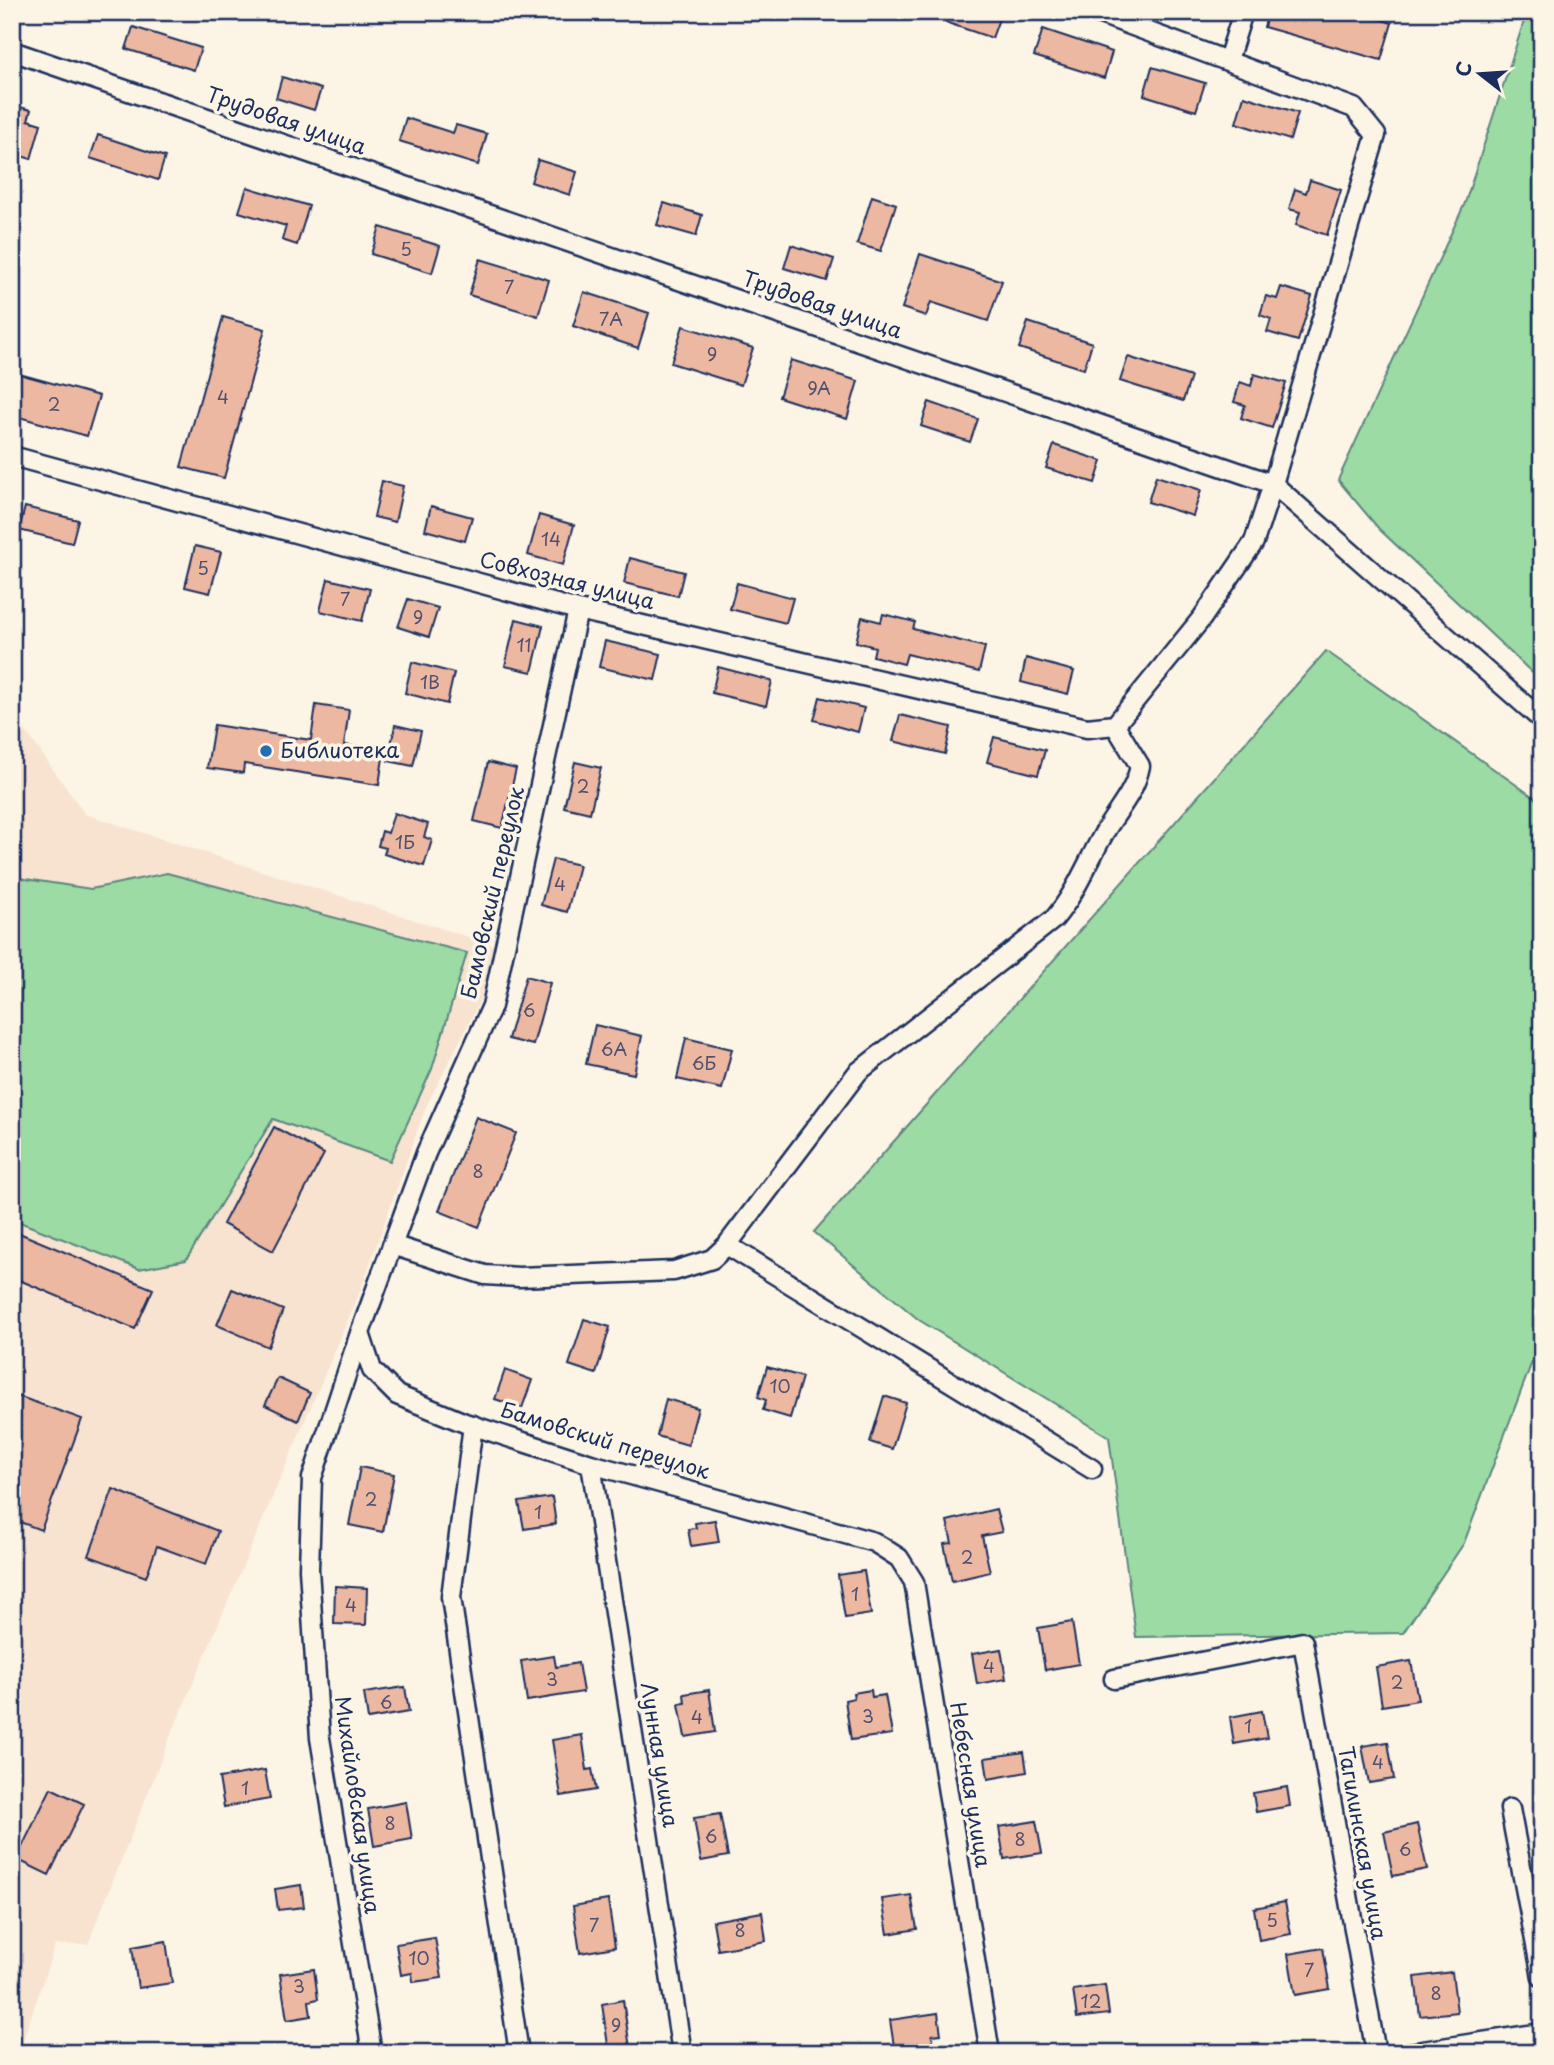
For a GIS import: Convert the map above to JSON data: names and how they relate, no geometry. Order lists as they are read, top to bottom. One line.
{"streets":{"street":["Трудовая улица","Совхозная улица","Бамовский переулок","Лунная улица","Небесная улица","Михайловская улица","Тагилинская улица"]},"crossings":[["Совхозная улица","Бамовский переулок"],["Бамовский переулок","Лунная улица"],["Бамовский переулок","Небесная улица"],["Бамовский переулок","Михайловская улица"]],"places":["Библиотека"],"house_numbers":["5","7","7А","9","9А","4","2","14","5","7","9","11","1В","2","1Б","4","6","6А","6Б","8","10","2","1","2","1","4","4","3","2","6","3","4","1","4","1","8","6","8","6","5","7","8","10","7","3","8","12","9"],"north":"left"}
